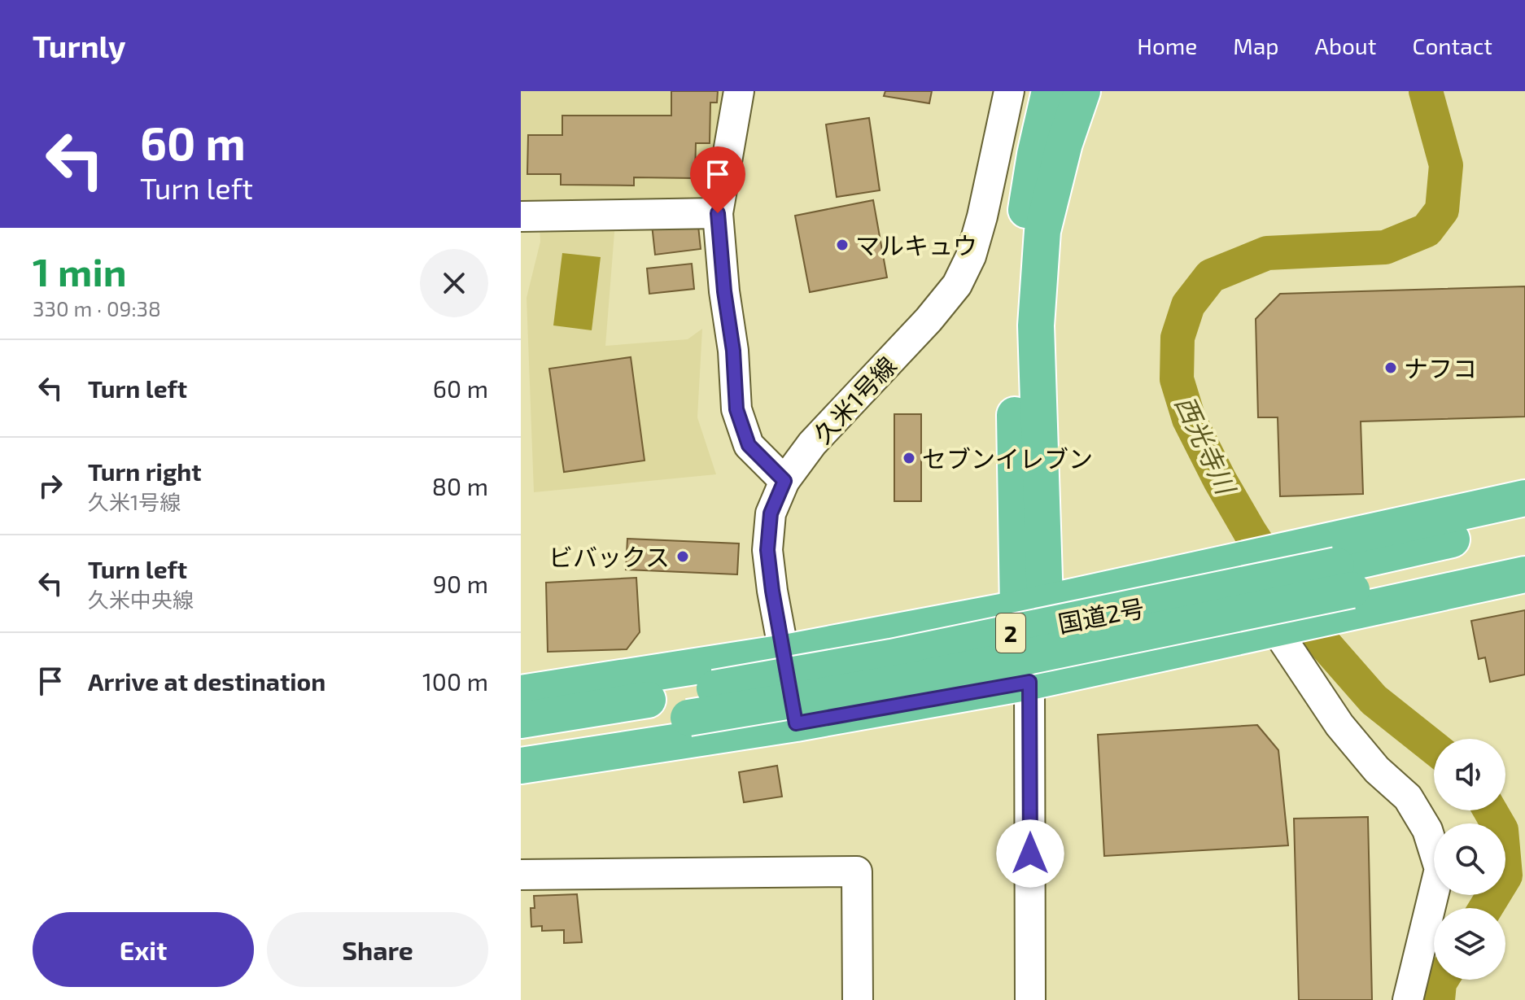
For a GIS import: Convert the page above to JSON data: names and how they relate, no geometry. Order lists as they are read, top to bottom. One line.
{"streets":{"highway":["国道2号","2"],"street":["久米1号線"]},"crossings":[["久米1号線","2"],["国道2号","2"]],"water":["西光寺川"],"places":["マルキュウ","ナフコ","セブンイレブン","ビバックス"],"page":{"header":"Turnly","nav":["Home","Map","About","Contact"],"turn":["60 m","Turn left"],"heading":["1 min","330 m · 09:38"],"list":[{"name":"Turn left","value":"60 m"},{"name":"Turn right","note":"久米1号線","value":"80 m"},{"name":"Turn left","note":"久米中央線","value":"90 m"},{"name":"Arrive at destination","value":"100 m"}],"buttons":["Exit","Share"]}}
